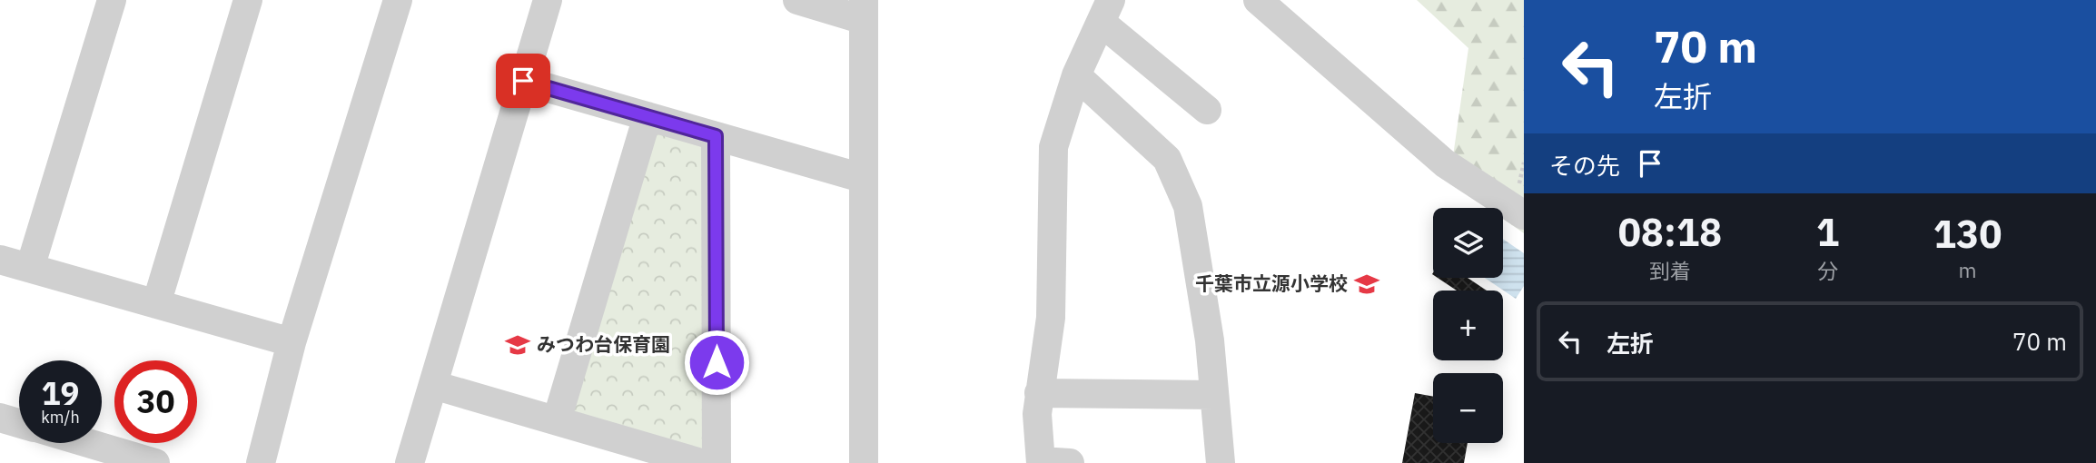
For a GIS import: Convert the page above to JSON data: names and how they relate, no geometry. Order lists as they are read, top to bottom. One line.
{"places":{"school or university":["千葉市立源小学校","みつわ台保育園"]},"page":{"turn":["70 m","左折"],"then":"その先","eta":["08:18","到着","1","分","130","m"],"map_buttons":["+","−"],"list":[{"name":"左折","value":"70 m"}],"speed":"19 km/h","limit":"30"}}
